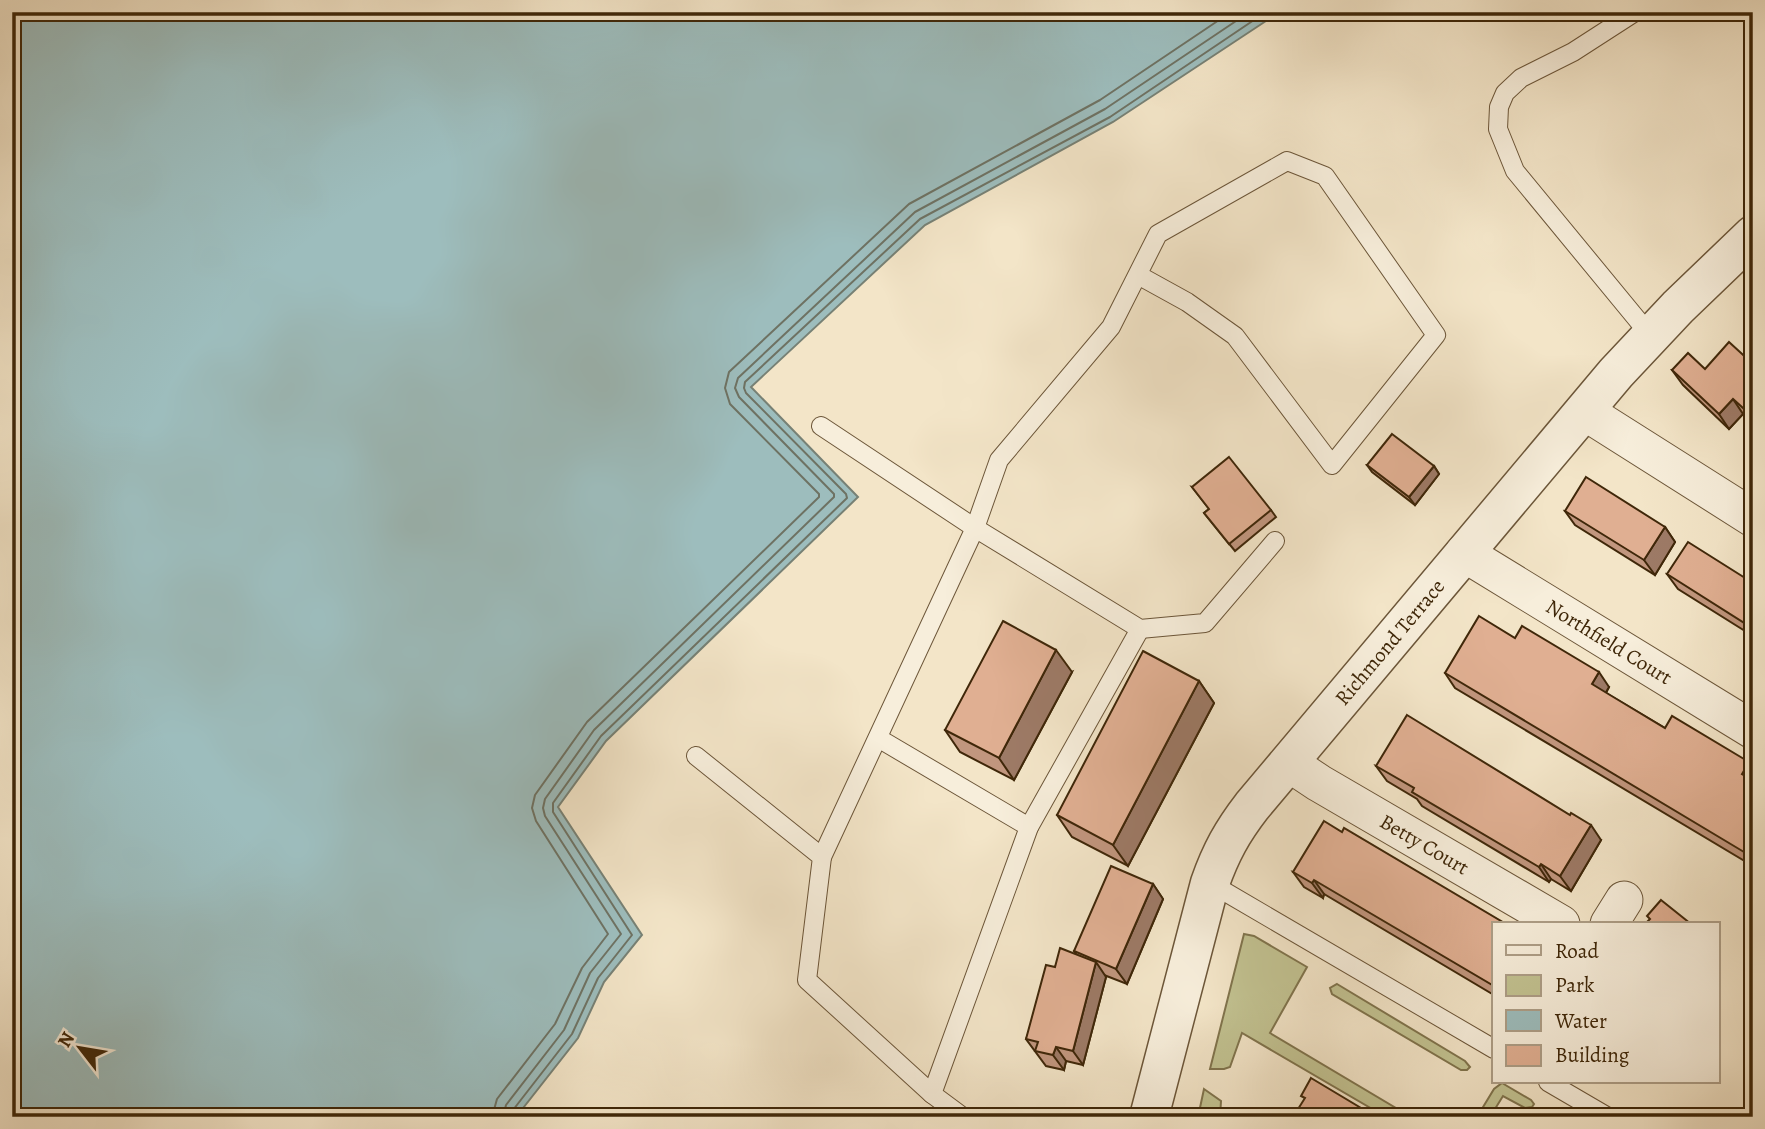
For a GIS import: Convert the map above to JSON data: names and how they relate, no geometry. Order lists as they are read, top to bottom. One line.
{"streets":{"street":["Richmond Terrace","Northfield Court","Betty Court"]},"crossings":[["Richmond Terrace","Northfield Court"],["Richmond Terrace","Betty Court"]],"legend":["Road","Park","Water","Building"],"north":"top left"}
